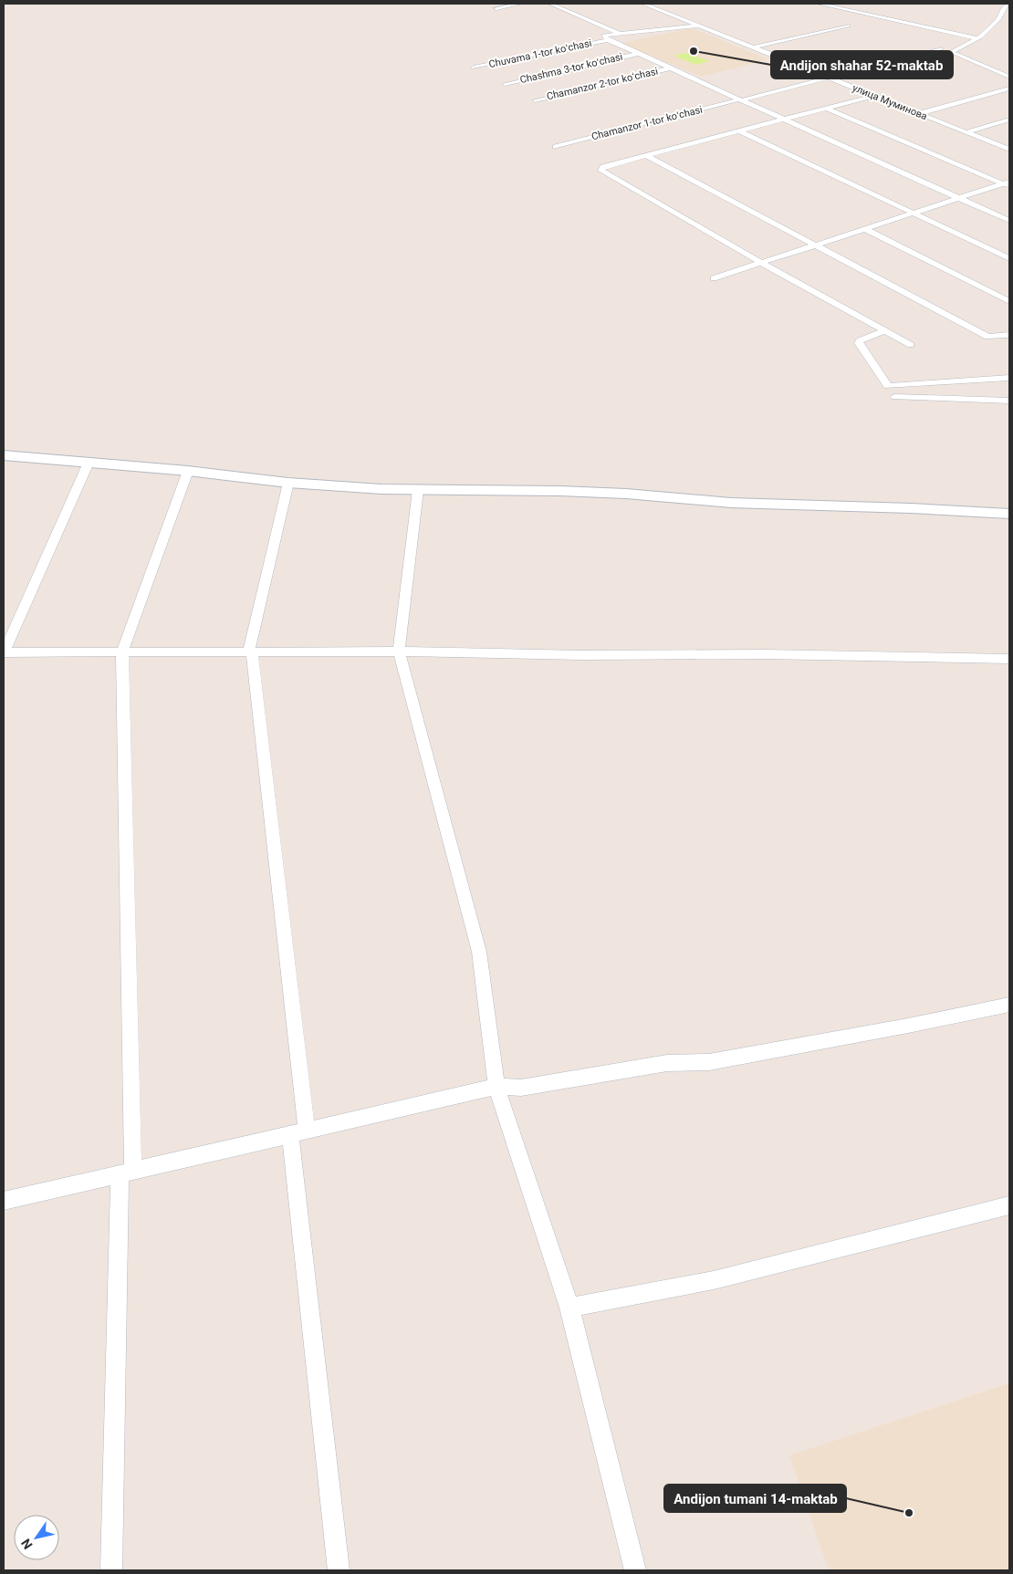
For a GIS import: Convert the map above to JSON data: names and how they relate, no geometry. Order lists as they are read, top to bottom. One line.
{"streets":{"street":["Chuvama 1-tor koʻchasi","Chashma 3-tor koʻchasi","Chamanzor 2-tor koʻchasi","улица Муминова","Chamanzor 1-tor koʻchasi"]},"crossings":[["улица Муминова","Chamanzor 1-tor koʻchasi"]],"places":["Andijon shahar 52-maktab","Andijon tumani 14-maktab"],"north":"bottom left"}
